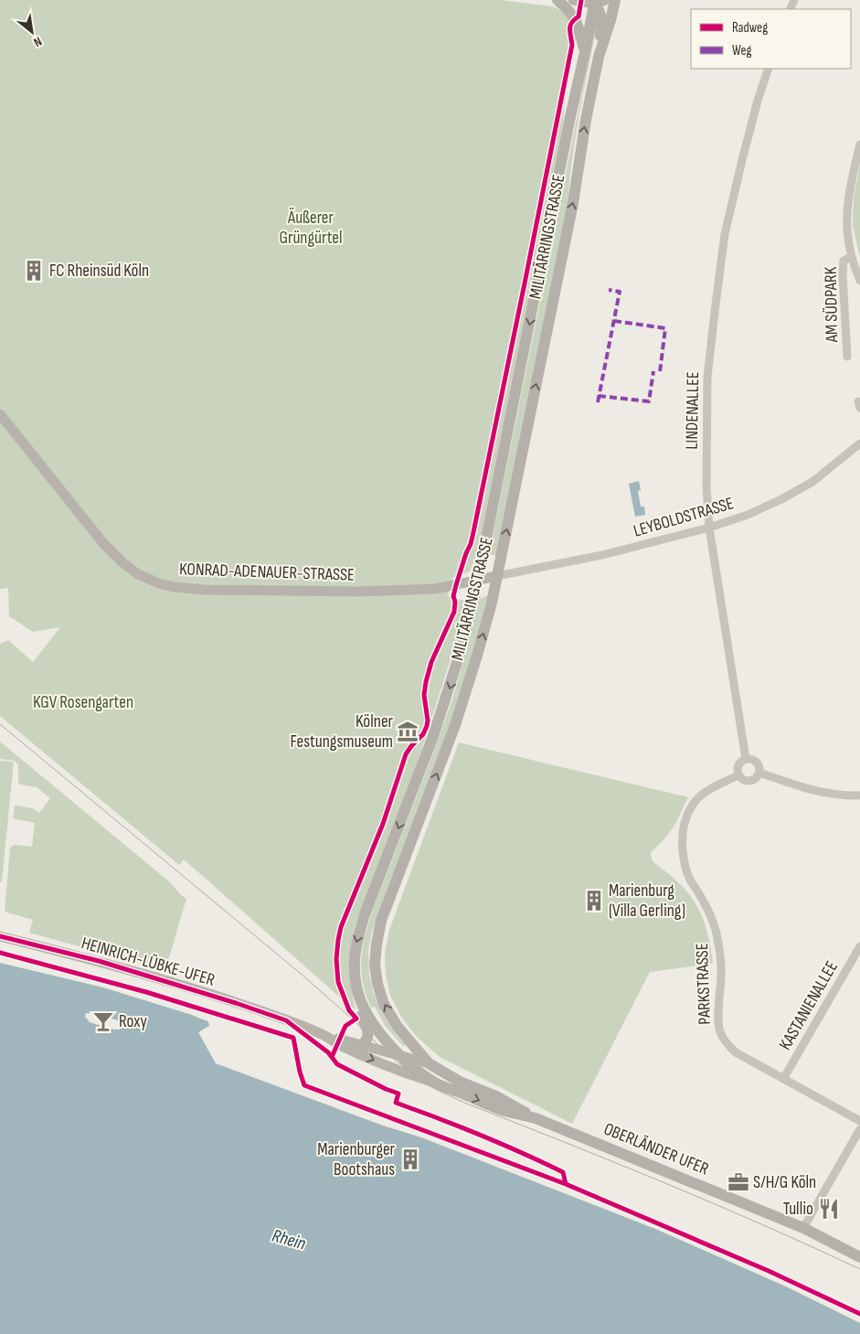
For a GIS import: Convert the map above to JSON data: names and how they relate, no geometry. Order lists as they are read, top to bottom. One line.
{"streets":{"main road":["MILITÄRRINGSTRASSE","KONRAD-ADENAUER-STRASSE","HEINRICH-LÜBKE-UFER","OBERLÄNDER UFER"],"street":["AM SÜDPARK","LINDENALLEE","LEYBOLDSTRASSE","PARKSTRASSE","KASTANIENALLEE"]},"crossings":[["MILITÄRRINGSTRASSE","LEYBOLDSTRASSE"],["MILITÄRRINGSTRASSE","KONRAD-ADENAUER-STRASSE"],["MILITÄRRINGSTRASSE","HEINRICH-LÜBKE-UFER"],["MILITÄRRINGSTRASSE","OBERLÄNDER UFER"],["LINDENALLEE","LEYBOLDSTRASSE"],["LINDENALLEE","PARKSTRASSE"],["LEYBOLDSTRASSE","KONRAD-ADENAUER-STRASSE"],["HEINRICH-LÜBKE-UFER","OBERLÄNDER UFER"],["PARKSTRASSE","KASTANIENALLEE"]],"water":["Rhein"],"parks":["Äußerer Grüngürtel","KGV Rosengarten"],"places":{"building":["FC Rheinsüd Köln","Marienburg (Villa Gerling)","Marienburger Bootshaus"],"museum":["Kölner Festungsmuseum"],"bar":["Roxy"],"office":["S/H/G Köln"],"restaurant":["Tullio"]},"legend":["Radweg","Weg"],"north":"bottom right"}
